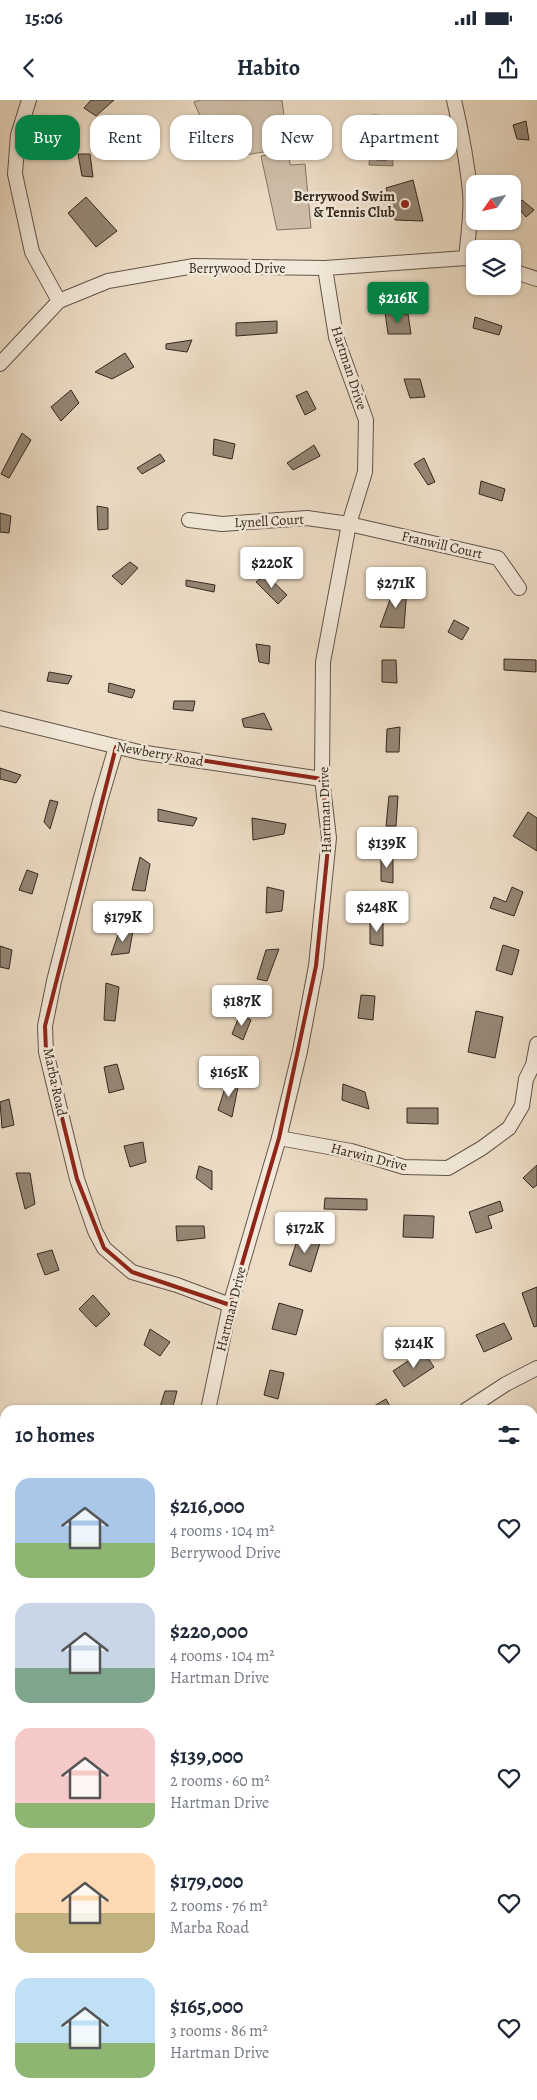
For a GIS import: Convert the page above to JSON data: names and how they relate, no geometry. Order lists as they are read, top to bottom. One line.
{"streets":{"street":["Berrywood Drive","Hartman Drive","Lynell Court","Franwill Court","Newberry Road","Marba Road","Harwin Drive"]},"crossings":[["Berrywood Drive","Hartman Drive"],["Hartman Drive","Lynell Court"],["Hartman Drive","Franwill Court"],["Hartman Drive","Newberry Road"],["Hartman Drive","Marba Road"],["Hartman Drive","Harwin Drive"],["Lynell Court","Franwill Court"],["Newberry Road","Marba Road"]],"places":["Berrywood Swim & Tennis Club"],"north":"bottom left","page":{"status":"15:06","header":"Habito","chip":["Buy","Rent","Filters","New","Apartment"],"price":["$216K","$220K","$271K","$139K","$248K","$179K","$187K","$165K","$172K","$214K"],"heading":"10 homes","list":[{"name":"$216,000","note":"4 rooms · 104 m² · Berrywood Drive"},{"name":"$220,000","note":"4 rooms · 104 m² · Hartman Drive"},{"name":"$139,000","note":"2 rooms · 60 m² · Hartman Drive"},{"name":"$179,000","note":"2 rooms · 76 m² · Marba Road"},{"name":"$165,000","note":"3 rooms · 86 m² · Hartman Drive"}]}}
